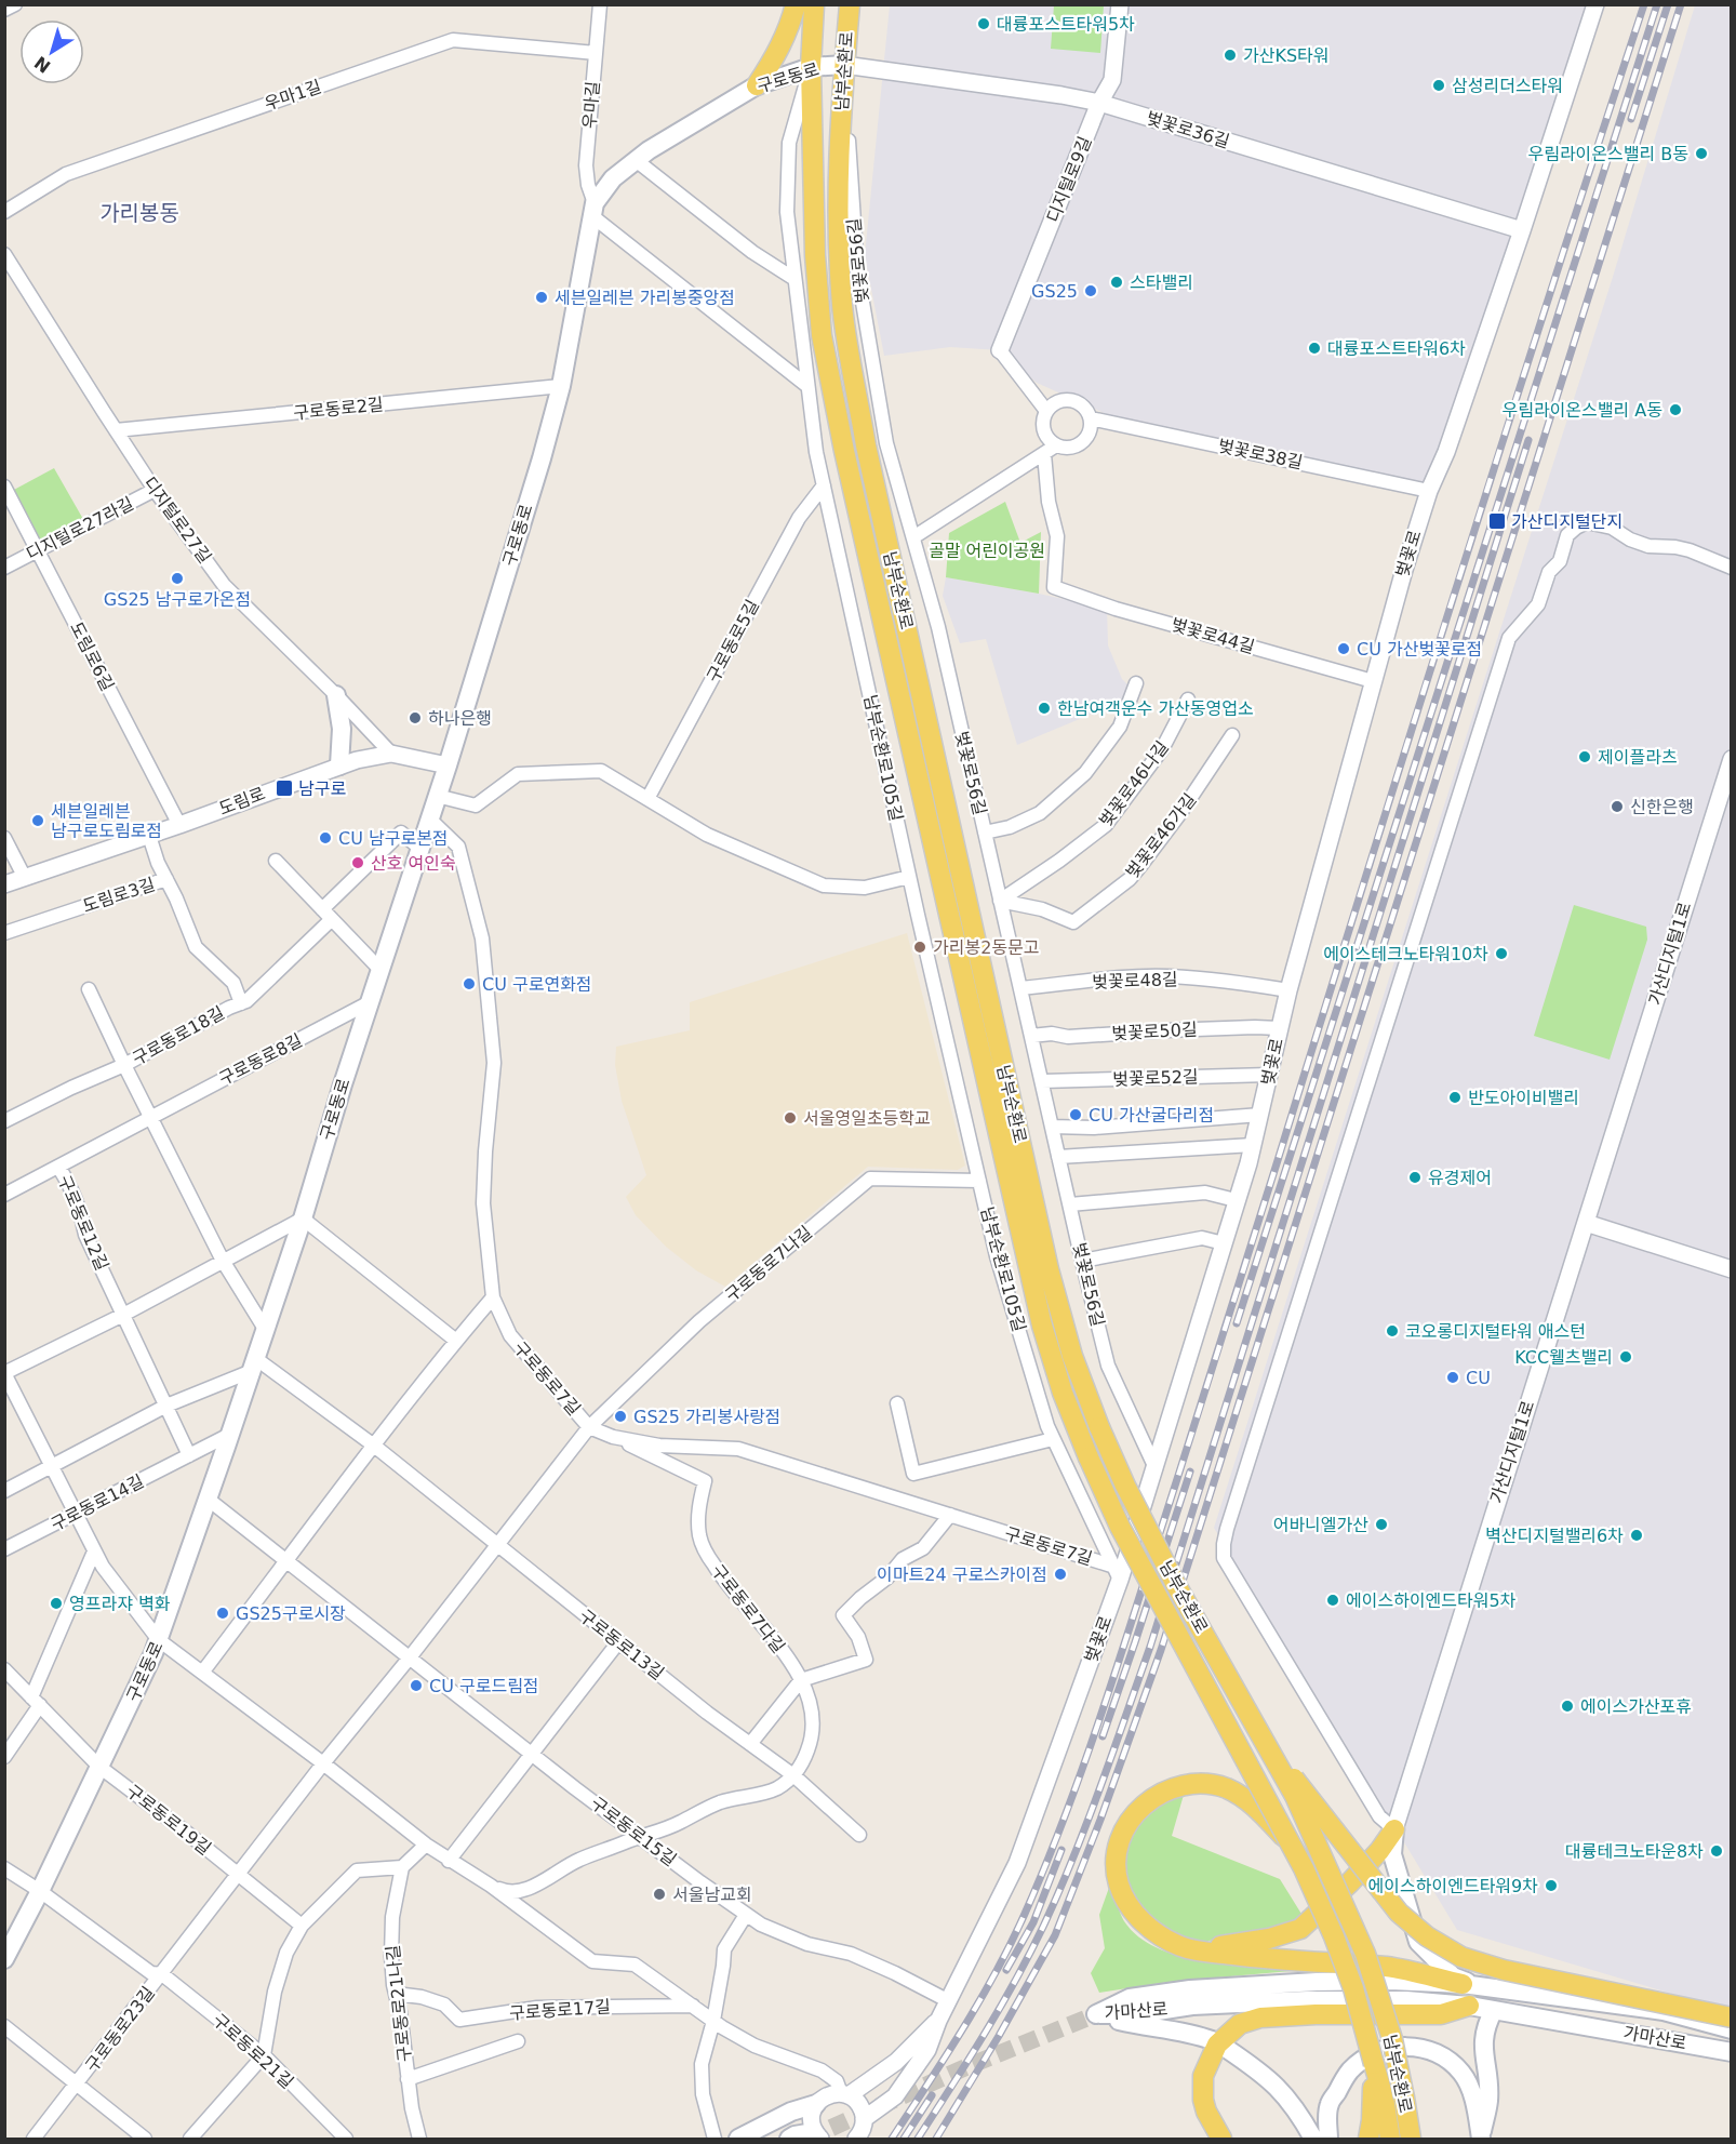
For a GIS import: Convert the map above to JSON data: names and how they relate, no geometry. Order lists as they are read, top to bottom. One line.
{"streets":{"main road":["남부순환로","구로동로","가마산로"],"street":["우마1길","우마길","벚꽃로36길","디지털로9길","벚꽃로56길","구로동로2길","벚꽃로38길","디지털로27길","디지털로27라길","벚꽃로","벚꽃로44길","구로동로5길","도림로6길","남부순환로105길","벚꽃로46나길","도림로","벚꽃로46가길","도림로3길","가산디지털1로","벚꽃로48길","벚꽃로50길","구로동로18길","구로동로8길","벚꽃로52길","구로동로12길","구로동로7나길","구로동로7길","구로동로14길","구로동로7다길","구로동로13길","구로동로19길","구로동로15길","구로동로21나길","구로동로17길","구로동로23길","구로동로21길"]},"crossings":[["남부순환로","구로동로"],["남부순환로","벚꽃로36길"],["남부순환로","벚꽃로56길"],["남부순환로","남부순환로105길"],["구로동로","우마길"],["구로동로","벚꽃로36길"],["구로동로","벚꽃로56길"],["구로동로","구로동로2길"],["구로동로","남부순환로105길"],["구로동로","도림로"],["구로동로","구로동로8길"],["구로동로","구로동로7길"],["구로동로","구로동로14길"],["구로동로","구로동로13길"],["구로동로","구로동로19길"],["구로동로","구로동로15길"],["구로동로","구로동로21길"],["우마1길","우마길"],["벚꽃로36길","디지털로9길"],["벚꽃로36길","벚꽃로56길"],["벚꽃로36길","벚꽃로"],["벚꽃로56길","벚꽃로"],["벚꽃로56길","벚꽃로46나길"],["벚꽃로56길","벚꽃로46가길"],["벚꽃로56길","벚꽃로48길"],["벚꽃로56길","벚꽃로50길"],["벚꽃로56길","벚꽃로52길"],["구로동로2길","디지털로27길"],["벚꽃로38길","벚꽃로"],["디지털로27길","디지털로27라길"],["디지털로27길","도림로"],["디지털로27라길","도림로6길"],["벚꽃로","벚꽃로44길"],["벚꽃로","남부순환로105길"],["벚꽃로","벚꽃로48길"],["벚꽃로","벚꽃로50길"],["벚꽃로","벚꽃로52길"],["벚꽃로","구로동로7길"],["벚꽃로","구로동로15길"],["구로동로5길","남부순환로105길"],["도림로6길","도림로"],["남부순환로105길","구로동로7나길"],["남부순환로105길","구로동로7길"],["벚꽃로46나길","벚꽃로46가길"],["도림로3길","구로동로18길"],["구로동로8길","구로동로12길"],["구로동로7나길","구로동로7길"],["구로동로7길","구로동로7다길"],["구로동로7다길","구로동로13길"],["구로동로21나길","구로동로17길"],["구로동로23길","구로동로21길"]],"districts":["가리봉동"],"parks":["골말 어린이공원"],"places":{"other":["대륭포스트타워5차","가산KS타워","삼성리더스타워","우림라이온스밸리 B동","스타밸리","GS25","세븐일레븐 가리봉중앙점","대륭포스트타워6차","우림라이온스밸리 A동","GS25 남구로가온점","CU 가산벚꽃로점","한남여객운수 가산동영업소","하나은행","제이플라츠","신한은행","세븐일레븐 남구로도림로점","CU 남구로본점","산호 여인숙","가리봉2동문고","에이스테크노타워10차","CU 구로연화점","반도아이비밸리","CU 가산굴다리점","서울영일초등학교","유경제어","코오롱디지털타워 애스턴","KCC웰츠밸리","CU","GS25 가리봉사랑점","어바니엘가산","벽산디지털밸리6차","이마트24 구로스카이점","에이스하이엔드타워5차","영프라쟈 벽화","GS25구로시장","CU 구로드림점","에이스가산포휴","대륭테크노타운8차","에이스하이엔드타워9차","서울남교회"],"transit":["가산디지털단지","남구로"]},"north":"bottom left"}
